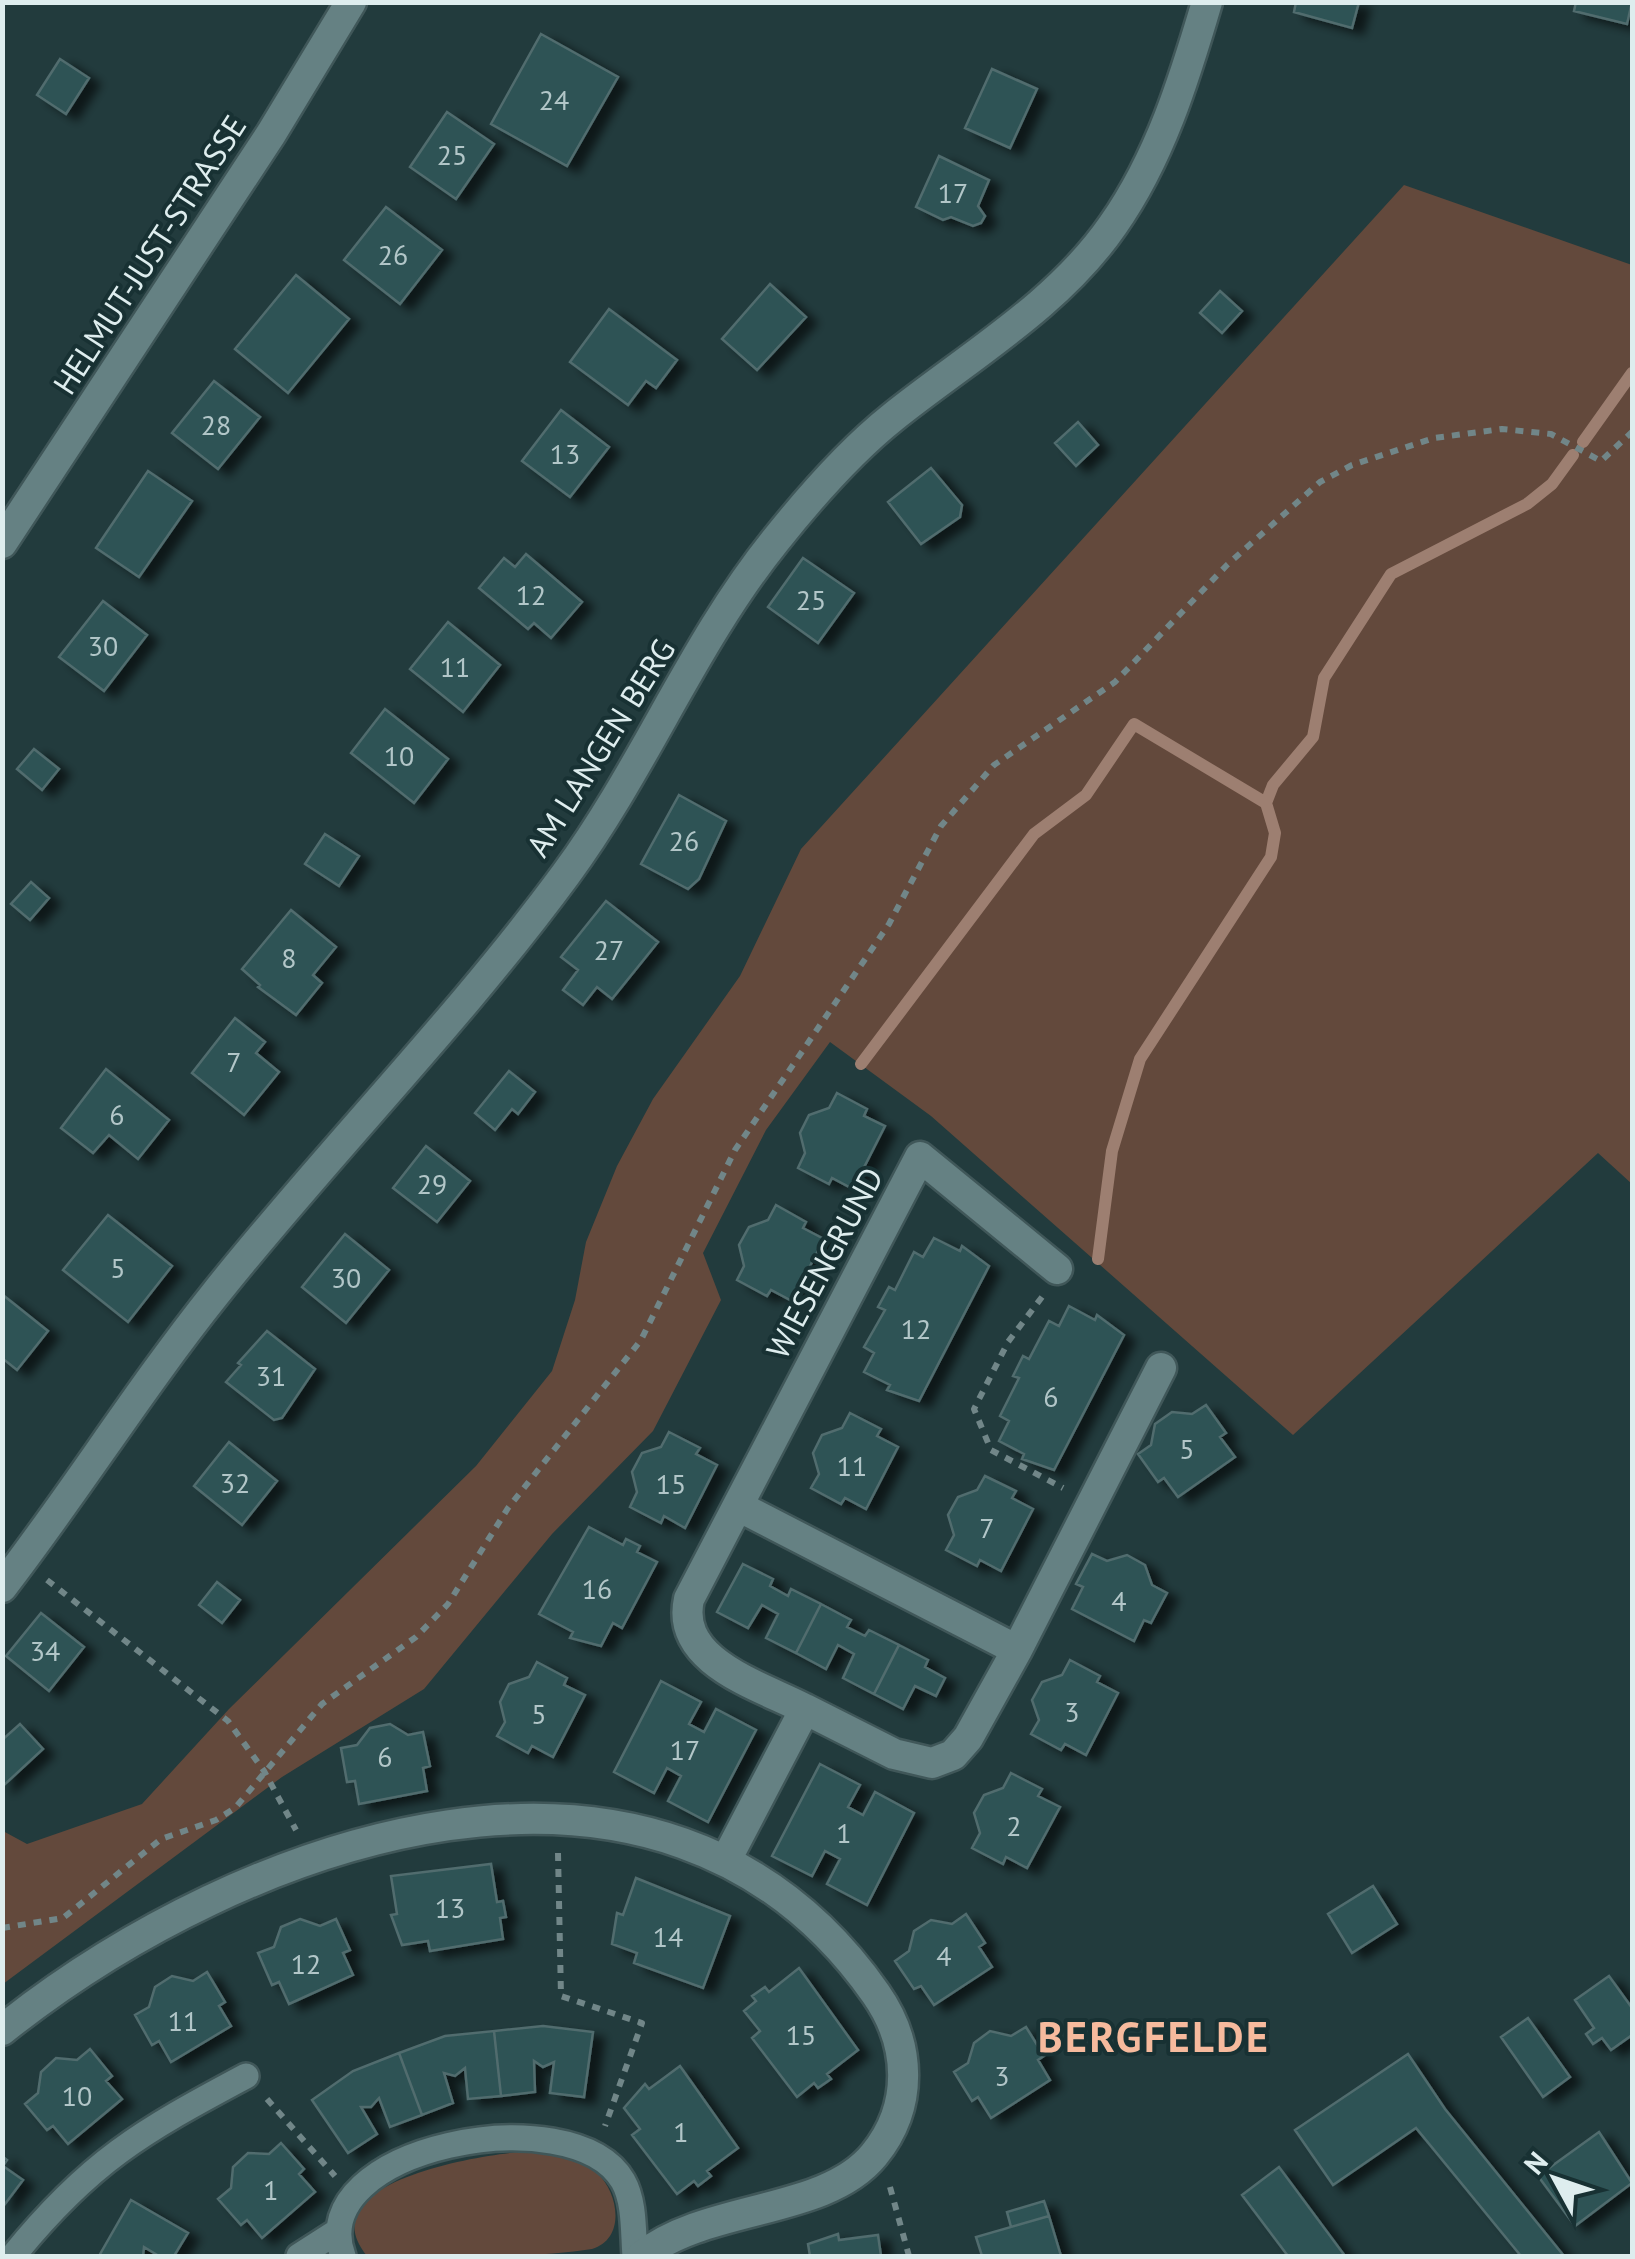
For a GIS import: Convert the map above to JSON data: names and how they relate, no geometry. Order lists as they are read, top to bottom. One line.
{"streets":{"street":["HELMUT-JUST-STRASSE","AM LANGEN BERG","WIESENGRUND"]},"districts":["BERGFELDE"],"house_numbers":["24","25","17","26","28","13","12","25","30","11","10","26","27","8","7","6","29","5","30","12","31","6","5","11","32","15","7","16","4","34","3","5","17","6","2","1","13","14","4","12","11","15","3","10","1","1"],"north":"top left"}
